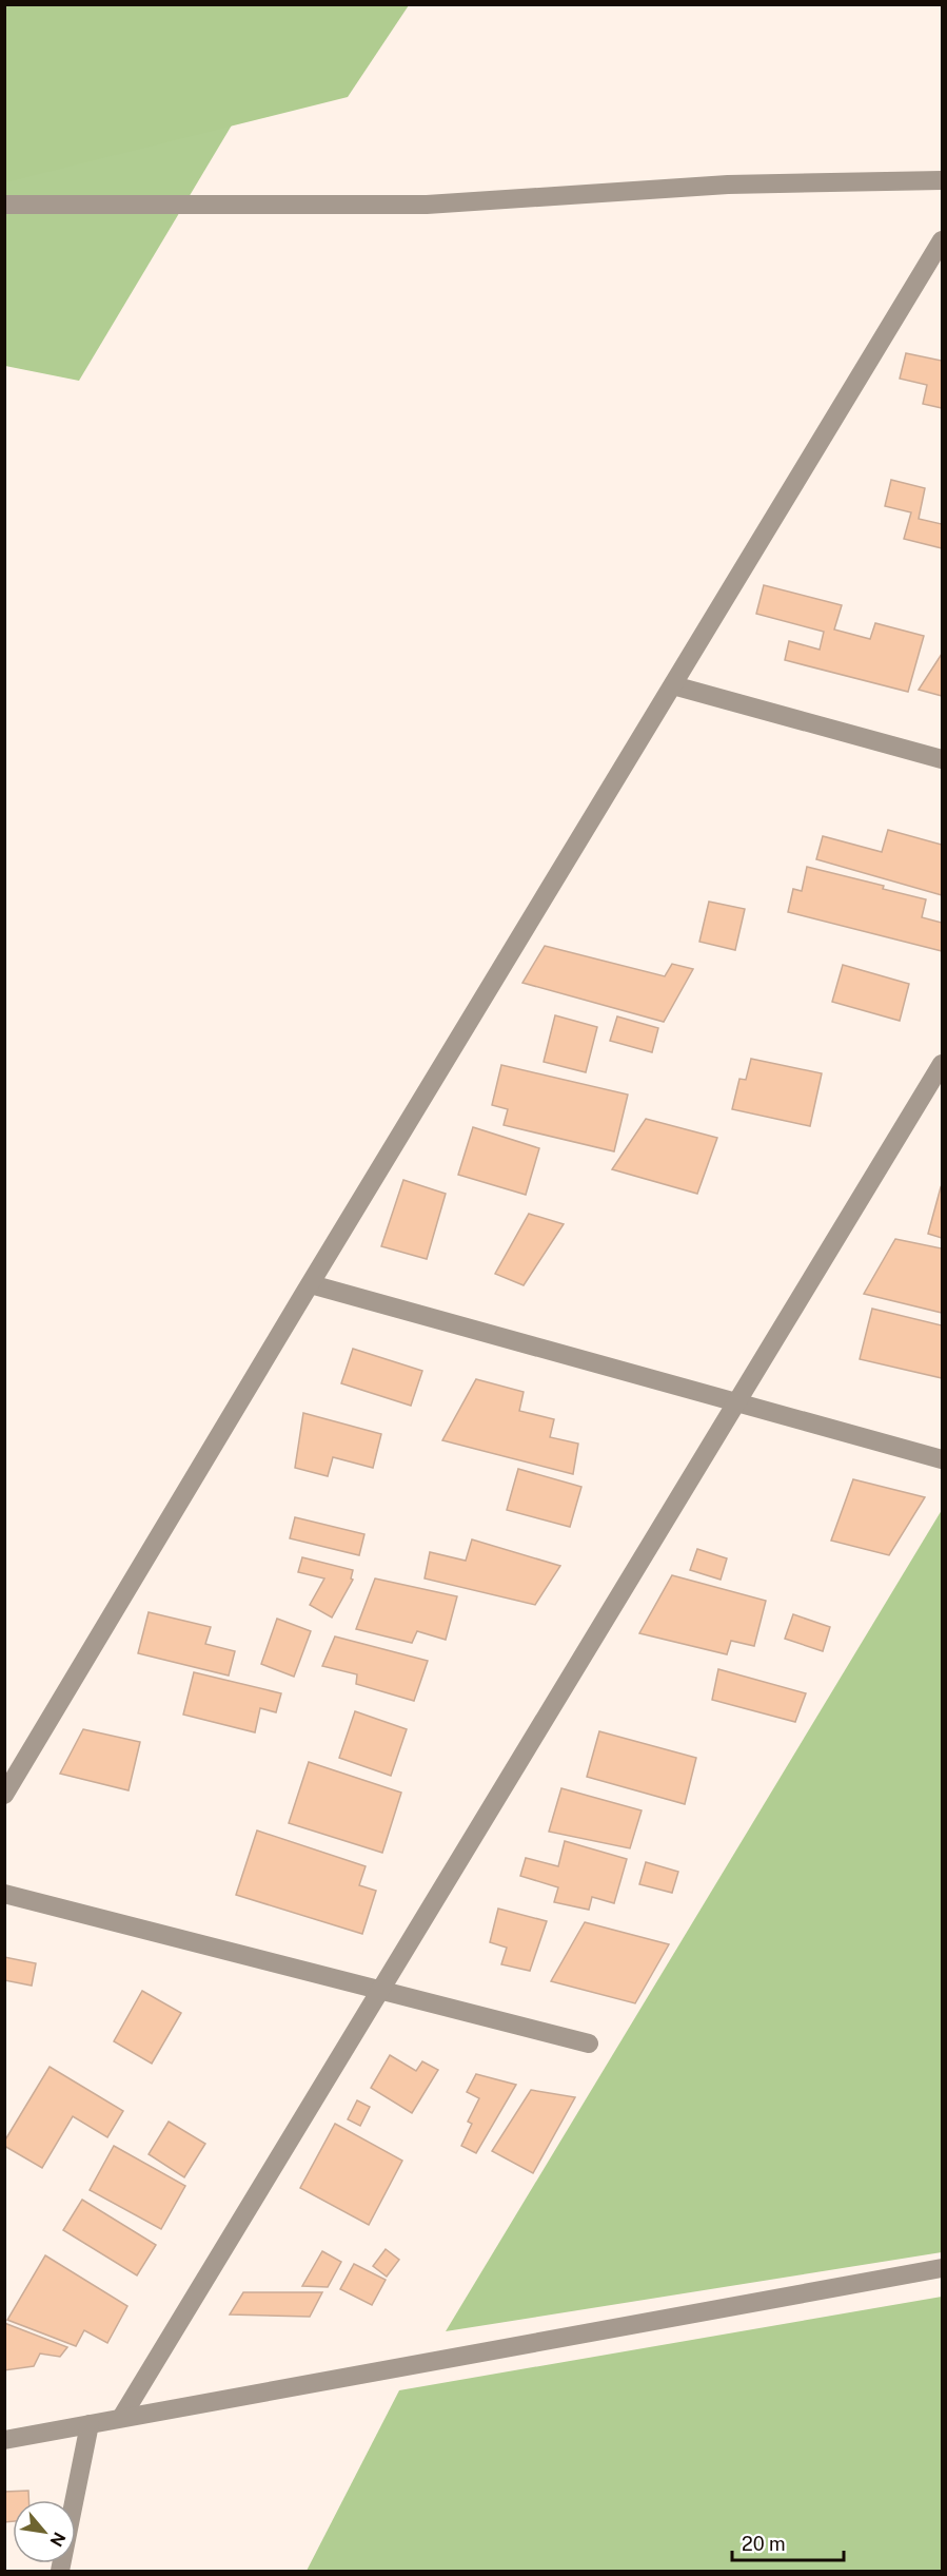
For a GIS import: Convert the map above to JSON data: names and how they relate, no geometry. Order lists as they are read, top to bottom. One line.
{"scale_bar":"20 m","north":"bottom right"}
